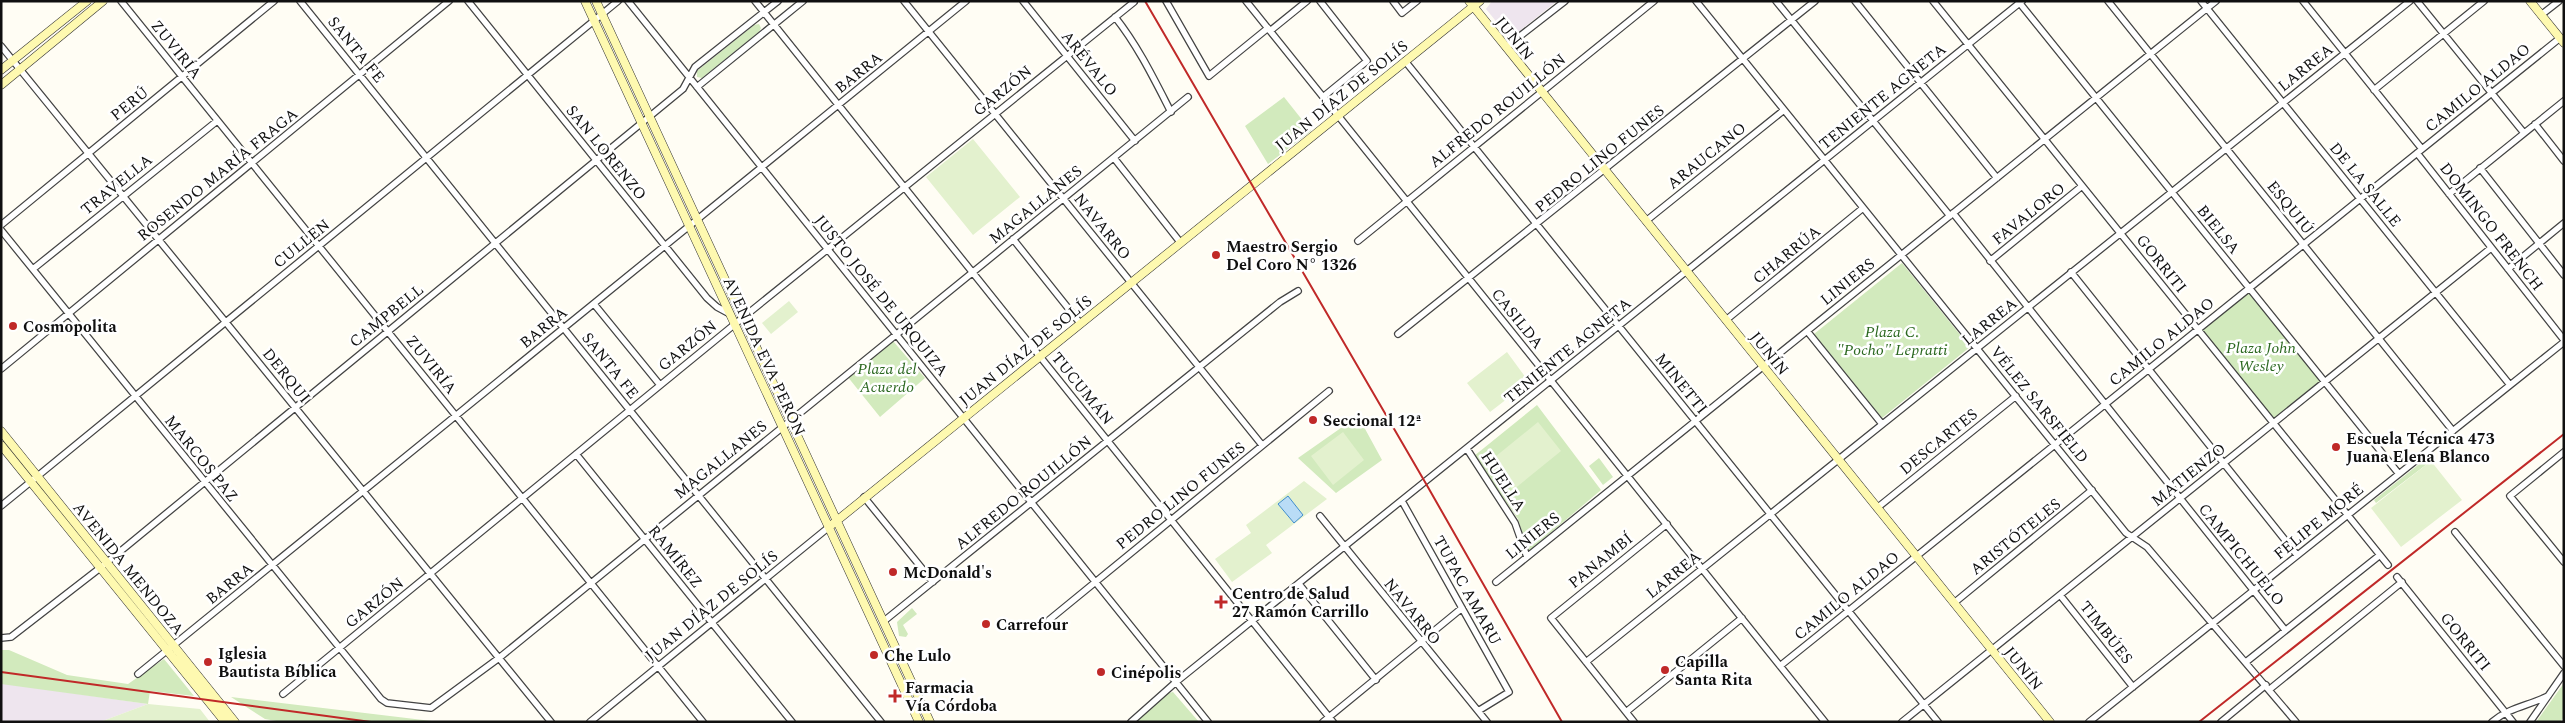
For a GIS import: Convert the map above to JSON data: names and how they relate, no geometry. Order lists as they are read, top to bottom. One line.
{"streets":{"main road":["JUNÍN","JUAN DÍAZ DE SOLÍS","AVENIDA EVA PERÓN","AVENIDA MENDOZA"],"street":["ZUVIRÍA","SANTA FE","ARÉVALO","LARREA","BARRA","CAMILO ALDAO","GARZÓN","TENIENTE AGNETA","PERÚ","ALFREDO ROUILLÓN","SAN LORENZO","ARAUCANO","PEDRO LINO FUNES","ROSENDO MARÍA FRAGA","TRAVELLA","DE LA SALLE","MAGALLANES","ESQUIÚ","FAVALORO","NAVARRO","DOMINGO FRENCH","BIELSA","CULLEN","CHARRÚA","GORRITI","LINIERS","JUSTO JOSÉ DE URQUIZA","CAMPBELL","CASILDA","DERQUI","MINETTI","TUCUMÁN","VÉLEZ SARSFIELD","DESCARTES","MARCOS PAZ","MATIENZO","HUELLA","FELIPE MORÉ","ARISTÓTELES","CAMPICHUELO","RAMÍREZ","PANAMBÍ","TUPAC AMARU","TIMBÚES"]},"crossings":[["JUNÍN","LARREA"],["JUNÍN","CAMILO ALDAO"],["JUNÍN","JUAN DÍAZ DE SOLÍS"],["JUNÍN","TENIENTE AGNETA"],["JUNÍN","ALFREDO ROUILLÓN"],["JUNÍN","ARAUCANO"],["JUNÍN","PEDRO LINO FUNES"],["JUNÍN","CHARRÚA"],["JUNÍN","LINIERS"],["JUNÍN","DESCARTES"],["JUNÍN","MATIENZO"],["JUNÍN","ARISTÓTELES"],["ZUVIRÍA","BARRA"],["ZUVIRÍA","GARZÓN"],["ZUVIRÍA","JUAN DÍAZ DE SOLÍS"],["ZUVIRÍA","PERÚ"],["ZUVIRÍA","ROSENDO MARÍA FRAGA"],["ZUVIRÍA","TRAVELLA"],["ZUVIRÍA","MAGALLANES"],["ZUVIRÍA","CULLEN"],["ZUVIRÍA","CAMPBELL"],["SANTA FE","BARRA"],["SANTA FE","GARZÓN"],["SANTA FE","JUAN DÍAZ DE SOLÍS"],["SANTA FE","ROSENDO MARÍA FRAGA"],["SANTA FE","MAGALLANES"],["SANTA FE","CULLEN"],["SANTA FE","CAMPBELL"],["ARÉVALO","GARZÓN"],["ARÉVALO","MAGALLANES"],["LARREA","DE LA SALLE"],["LARREA","ESQUIÚ"],["LARREA","DOMINGO FRENCH"],["LARREA","BIELSA"],["LARREA","GORRITI"],["LARREA","CASILDA"],["LARREA","MINETTI"],["LARREA","VÉLEZ SARSFIELD"],["LARREA","CAMPICHUELO"],["LARREA","PANAMBÍ"],["BARRA","SAN LORENZO"],["BARRA","NAVARRO"],["BARRA","JUSTO JOSÉ DE URQUIZA"],["BARRA","AVENIDA EVA PERÓN"],["BARRA","DERQUI"],["BARRA","TUCUMÁN"],["BARRA","MARCOS PAZ"],["BARRA","AVENIDA MENDOZA"],["CAMILO ALDAO","DE LA SALLE"],["CAMILO ALDAO","ESQUIÚ"],["CAMILO ALDAO","DOMINGO FRENCH"],["CAMILO ALDAO","BIELSA"],["CAMILO ALDAO","GORRITI"],["CAMILO ALDAO","CASILDA"],["CAMILO ALDAO","MINETTI"],["CAMILO ALDAO","VÉLEZ SARSFIELD"],["CAMILO ALDAO","CAMPICHUELO"],["GARZÓN","NAVARRO"],["GARZÓN","JUSTO JOSÉ DE URQUIZA"],["GARZÓN","AVENIDA EVA PERÓN"],["GARZÓN","DERQUI"],["GARZÓN","TUCUMÁN"],["GARZÓN","MARCOS PAZ"],["GARZÓN","RAMÍREZ"],["JUAN DÍAZ DE SOLÍS","NAVARRO"],["JUAN DÍAZ DE SOLÍS","JUSTO JOSÉ DE URQUIZA"],["JUAN DÍAZ DE SOLÍS","CASILDA"],["JUAN DÍAZ DE SOLÍS","AVENIDA EVA PERÓN"],["JUAN DÍAZ DE SOLÍS","MINETTI"],["JUAN DÍAZ DE SOLÍS","TUCUMÁN"],["JUAN DÍAZ DE SOLÍS","RAMÍREZ"],["TENIENTE AGNETA","NAVARRO"],["TENIENTE AGNETA","BIELSA"],["TENIENTE AGNETA","GORRITI"],["TENIENTE AGNETA","JUSTO JOSÉ DE URQUIZA"],["TENIENTE AGNETA","CASILDA"],["TENIENTE AGNETA","MINETTI"],["TENIENTE AGNETA","TUCUMÁN"],["TENIENTE AGNETA","VÉLEZ SARSFIELD"],["TENIENTE AGNETA","HUELLA"],["TENIENTE AGNETA","CAMPICHUELO"],["TENIENTE AGNETA","TUPAC AMARU"],["PERÚ","DERQUI"],["ALFREDO ROUILLÓN","NAVARRO"],["ALFREDO ROUILLÓN","JUSTO JOSÉ DE URQUIZA"],["ALFREDO ROUILLÓN","CASILDA"],["ALFREDO ROUILLÓN","AVENIDA EVA PERÓN"],["ALFREDO ROUILLÓN","MINETTI"],["ALFREDO ROUILLÓN","TUCUMÁN"],["SAN LORENZO","CULLEN"],["SAN LORENZO","CAMPBELL"],["SAN LORENZO","AVENIDA EVA PERÓN"],["ARAUCANO","VÉLEZ SARSFIELD"],["PEDRO LINO FUNES","NAVARRO"],["PEDRO LINO FUNES","JUSTO JOSÉ DE URQUIZA"],["PEDRO LINO FUNES","CASILDA"],["PEDRO LINO FUNES","MINETTI"],["PEDRO LINO FUNES","TUCUMÁN"],["PEDRO LINO FUNES","VÉLEZ SARSFIELD"],["PEDRO LINO FUNES","CAMPICHUELO"],["ROSENDO MARÍA FRAGA","DERQUI"],["ROSENDO MARÍA FRAGA","MARCOS PAZ"],["TRAVELLA","DERQUI"],["TRAVELLA","MARCOS PAZ"],["DE LA SALLE","LINIERS"],["DE LA SALLE","MATIENZO"],["DE LA SALLE","FELIPE MORÉ"],["MAGALLANES","NAVARRO"],["MAGALLANES","JUSTO JOSÉ DE URQUIZA"],["MAGALLANES","AVENIDA EVA PERÓN"],["MAGALLANES","DERQUI"],["MAGALLANES","TUCUMÁN"],["MAGALLANES","MARCOS PAZ"],["MAGALLANES","RAMÍREZ"],["ESQUIÚ","LINIERS"],["ESQUIÚ","MATIENZO"],["ESQUIÚ","FELIPE MORÉ"],["FAVALORO","GORRITI"],["FAVALORO","CAMPICHUELO"],["NAVARRO","TUPAC AMARU"],["DOMINGO FRENCH","MATIENZO"],["DOMINGO FRENCH","FELIPE MORÉ"],["BIELSA","LINIERS"],["BIELSA","MATIENZO"],["BIELSA","FELIPE MORÉ"],["CULLEN","AVENIDA EVA PERÓN"],["CULLEN","DERQUI"],["CULLEN","MARCOS PAZ"],["CULLEN","AVENIDA MENDOZA"],["CHARRÚA","VÉLEZ SARSFIELD"],["GORRITI","LINIERS"],["GORRITI","MATIENZO"],["GORRITI","FELIPE MORÉ"],["LINIERS","CASILDA"],["LINIERS","MINETTI"],["LINIERS","VÉLEZ SARSFIELD"],["LINIERS","HUELLA"],["LINIERS","CAMPICHUELO"],["JUSTO JOSÉ DE URQUIZA","CAMPBELL"],["CAMPBELL","AVENIDA EVA PERÓN"],["CAMPBELL","DERQUI"],["CAMPBELL","TUCUMÁN"],["CAMPBELL","MARCOS PAZ"],["CAMPBELL","AVENIDA MENDOZA"],["CASILDA","PANAMBÍ"],["MINETTI","MATIENZO"],["VÉLEZ SARSFIELD","DESCARTES"],["VÉLEZ SARSFIELD","MATIENZO"],["VÉLEZ SARSFIELD","FELIPE MORÉ"],["VÉLEZ SARSFIELD","ARISTÓTELES"],["MATIENZO","CAMPICHUELO"],["MATIENZO","TIMBÚES"],["FELIPE MORÉ","CAMPICHUELO"],["FELIPE MORÉ","TIMBÚES"]],"parks":["Plaza C. \"Pocho\" Lepratti","Plaza John Wesley","Plaza del Acuerdo"],"places":{"other":["Maestro Sergio Del Coro N° 1326","Cosmopolita","Seccional 12ª","Escuela Técnica 473 Juana Elena Blanco","McDonald's","Carrefour","Che Lulo","Iglesia Bautista Bíblica","Capilla Santa Rita","Cinépolis"],"health":["Centro de Salud 27 Ramón Carrillo","Farmacia Vía Córdoba"]}}
